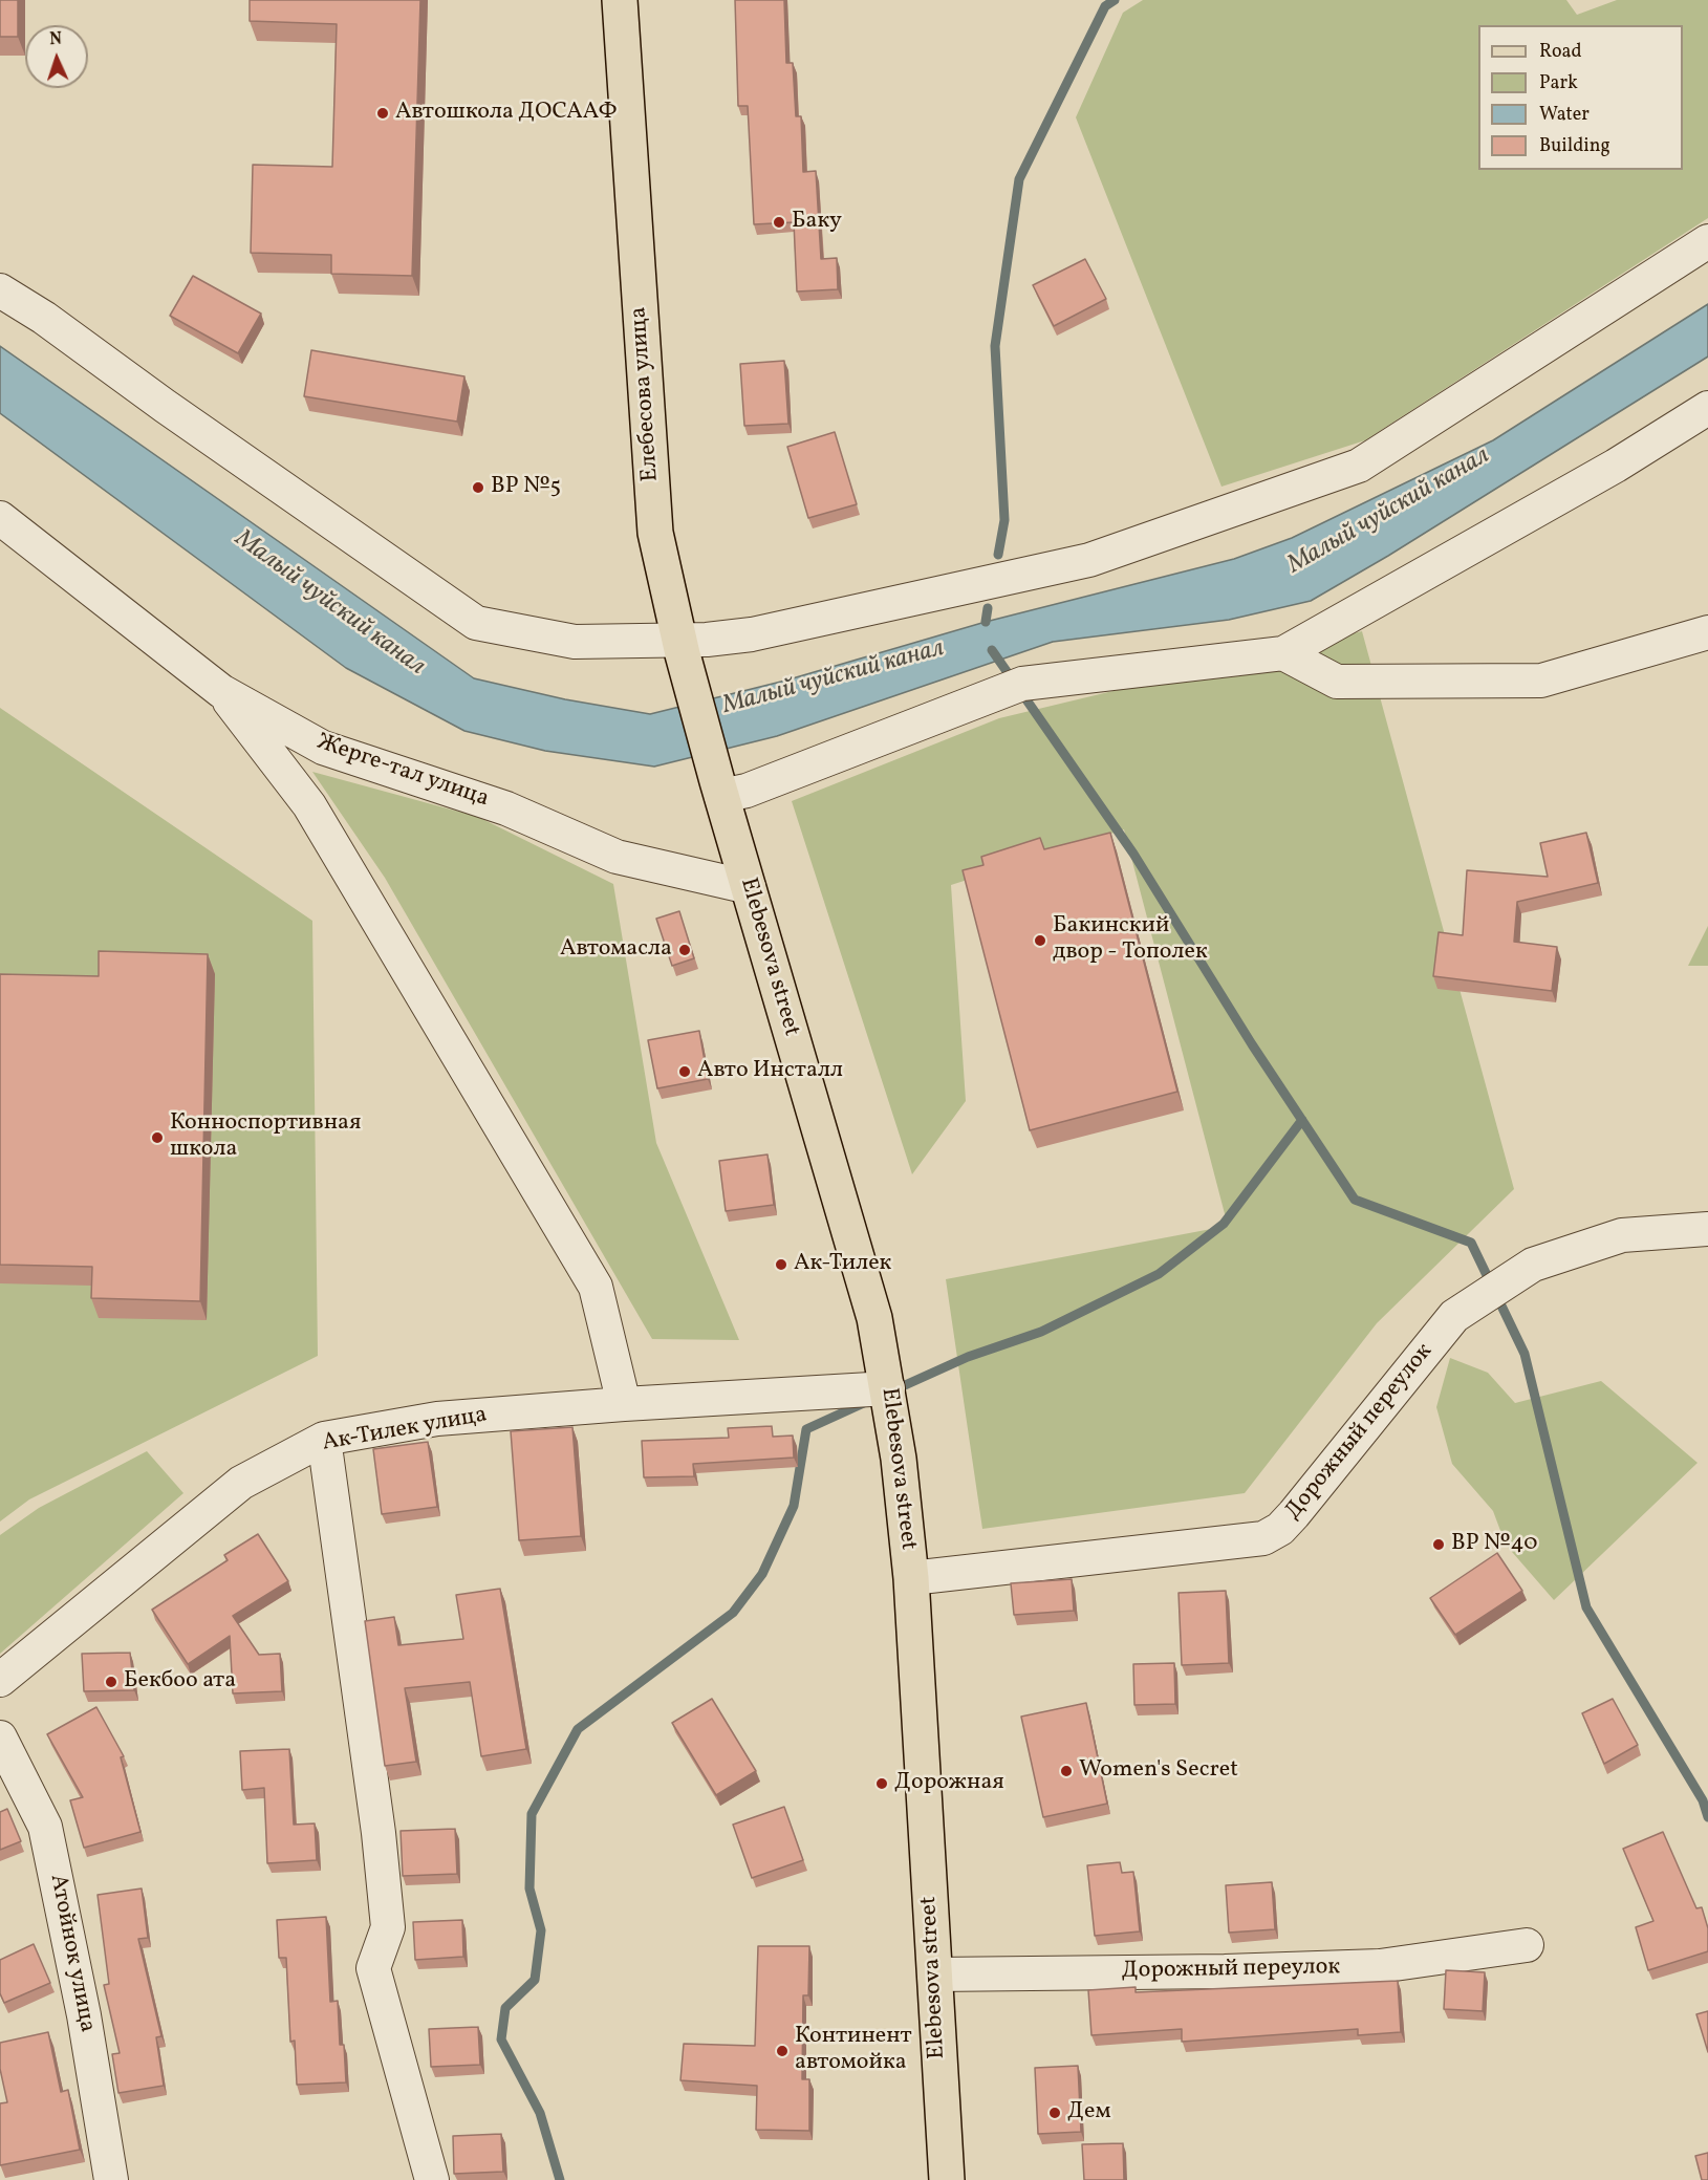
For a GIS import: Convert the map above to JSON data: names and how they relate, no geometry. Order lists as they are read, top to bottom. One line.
{"streets":{"main road":["Елебесова улица","Elebesova street"],"street":["Жерге-тал улица","Ак-Тилек улица","Дорожный переулок","Атойнок улица"]},"crossings":[["Елебесова улица","Elebesova street"],["Жерге-тал улица","Elebesova street"],["Elebesova street","Ак-Тилек улица"],["Elebesova street","Дорожный переулок"]],"water":["Малый чуйский канал"],"places":["Автошкола ДОСААФ","Баку","BP №5","Бакинский двор - Тополек","Автомасла","Авто Инсталл","Конноспортивная школа","Ак-Тилек","BP №40","Бекбоо ата","Women's Secret","Дорожная","Континент автомойка","Дем"],"legend":["Road","Park","Water","Building"],"north":"top"}
